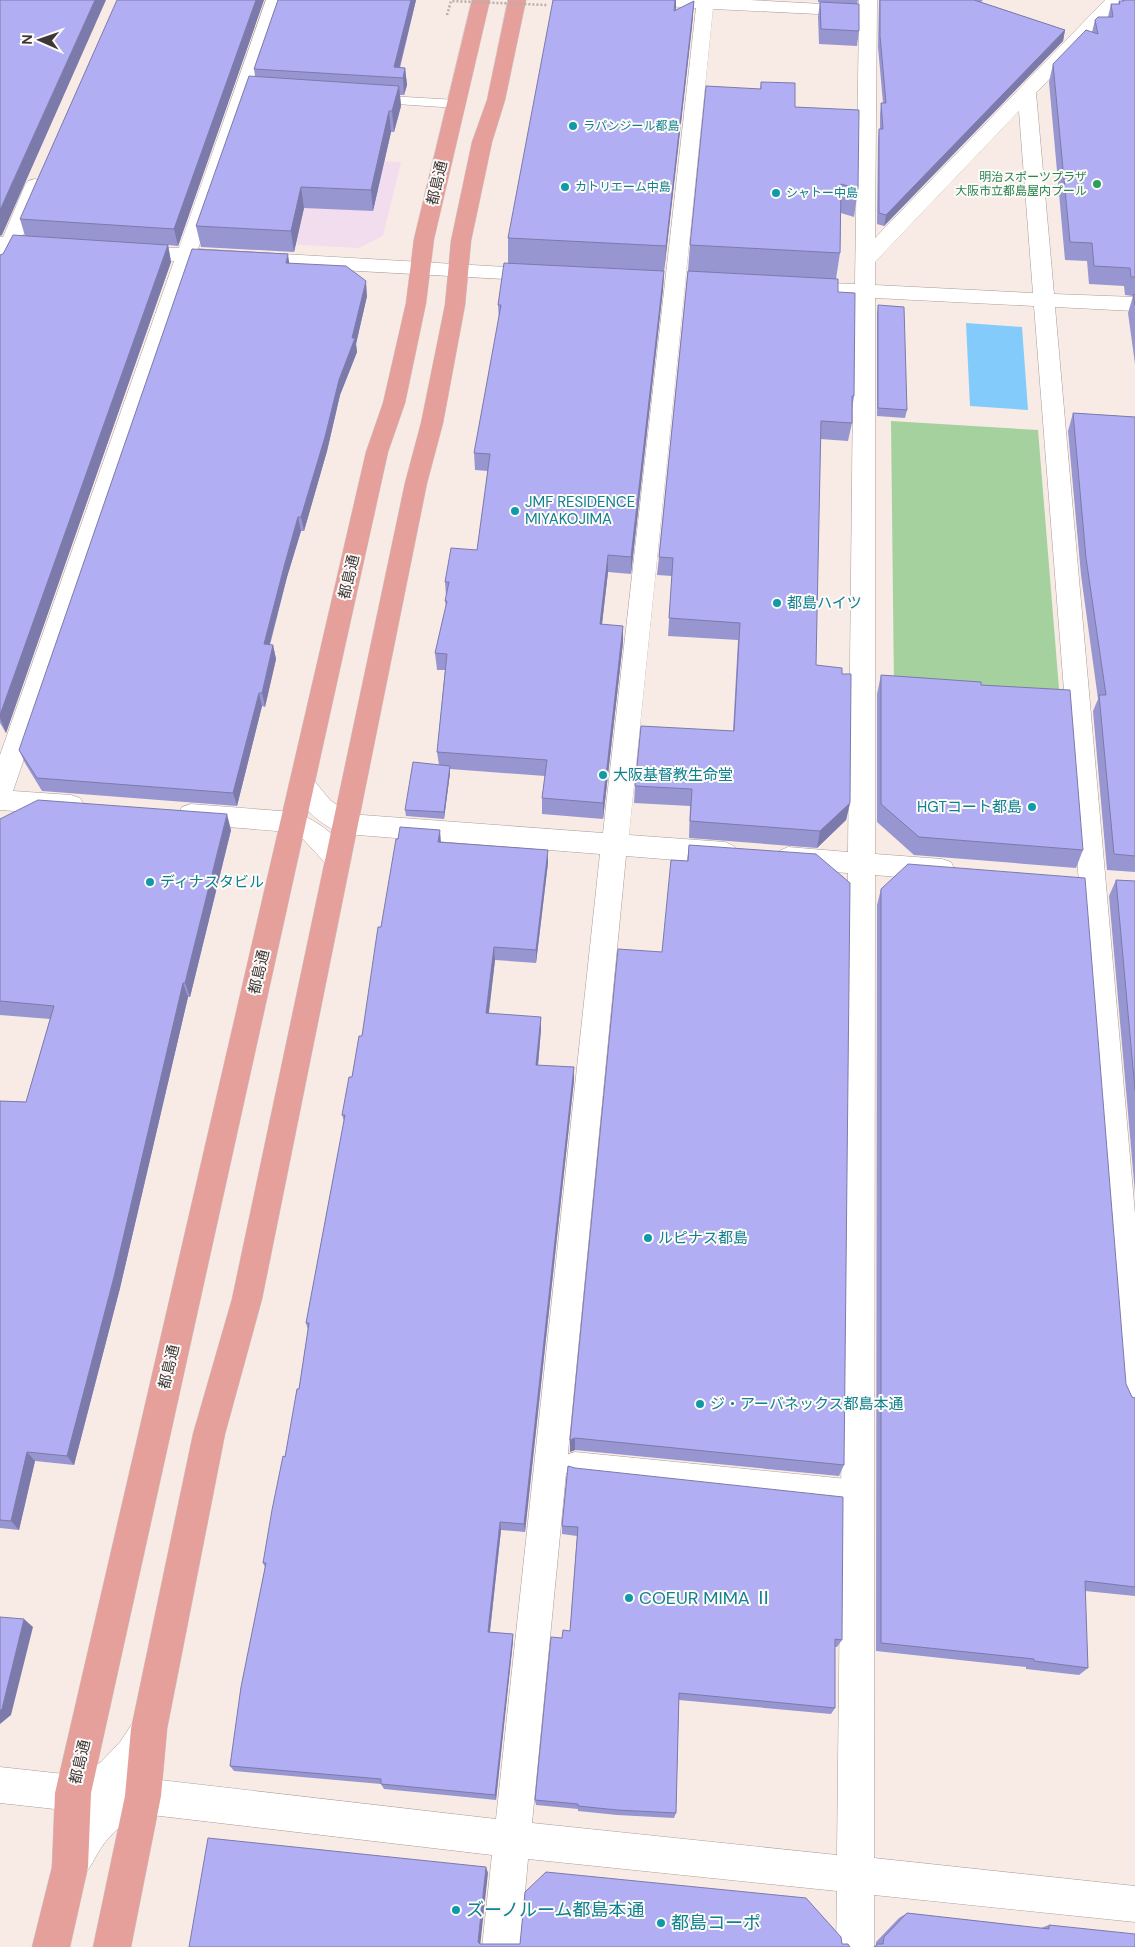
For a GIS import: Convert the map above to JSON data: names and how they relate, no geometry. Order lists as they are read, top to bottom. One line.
{"streets":{"main road":["都島通"]},"places":["ラパンジール都島","明治スポーツプラザ 大阪市立都島屋内プール","カトリエーム中島","シャトー中島","JMF RESIDENCE MIYAKOJIMA","都島ハイツ","大阪基督教生命堂","HGTコート都島","ディナスタビル","ルピナス都島","ジ・アーバネックス都島本通","COEUR MIMA Ⅱ","ズーノルーム都島本通","都島コーポ"],"north":"left"}
